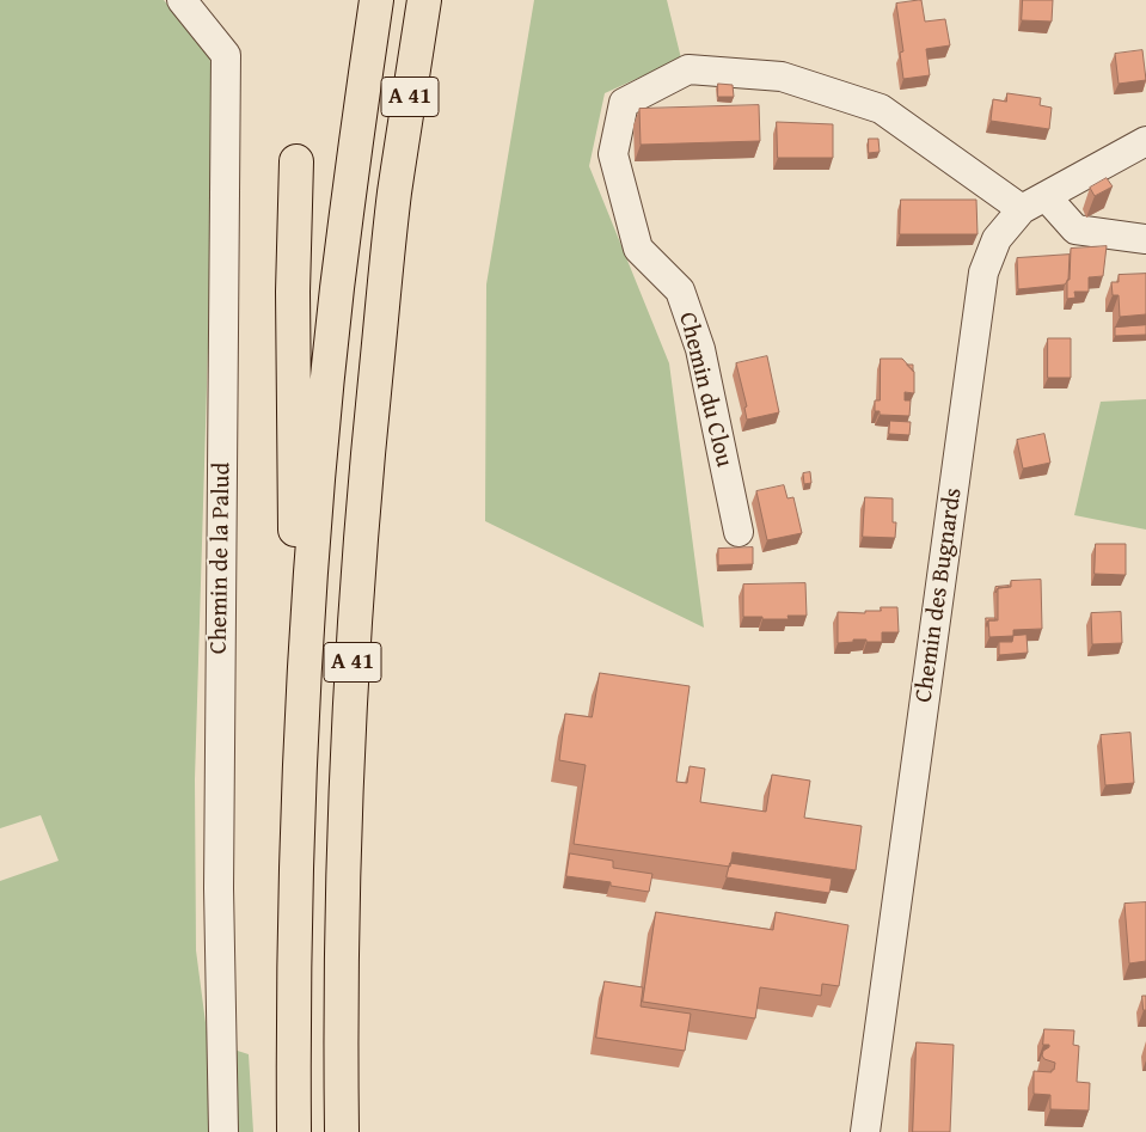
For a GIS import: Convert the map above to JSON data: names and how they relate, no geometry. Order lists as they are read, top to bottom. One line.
{"streets":{"highway":["A 41"],"street":["Chemin du Clou","Chemin de la Palud","Chemin des Bugnards"]},"crossings":[["Chemin du Clou","Chemin des Bugnards"]]}
